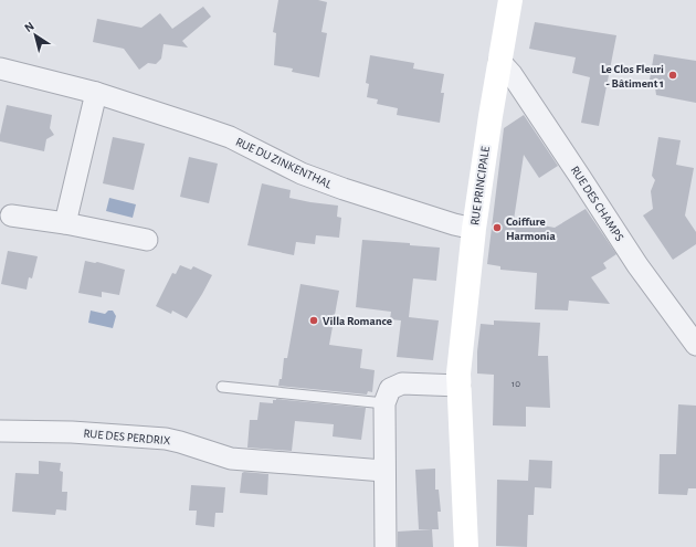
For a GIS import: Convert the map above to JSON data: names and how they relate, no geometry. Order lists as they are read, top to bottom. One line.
{"streets":{"street":["RUE DU ZINKENTHAL","RUE PRINCIPALE","RUE DES CHAMPS","RUE DES PERDRIX"]},"crossings":[["RUE DU ZINKENTHAL","RUE PRINCIPALE"],["RUE PRINCIPALE","RUE DES CHAMPS"]],"places":["Le Clos Fleuri - Bâtiment 1","Coiffure Harmonia","Villa Romance"],"house_numbers":["10"],"north":"top left"}
